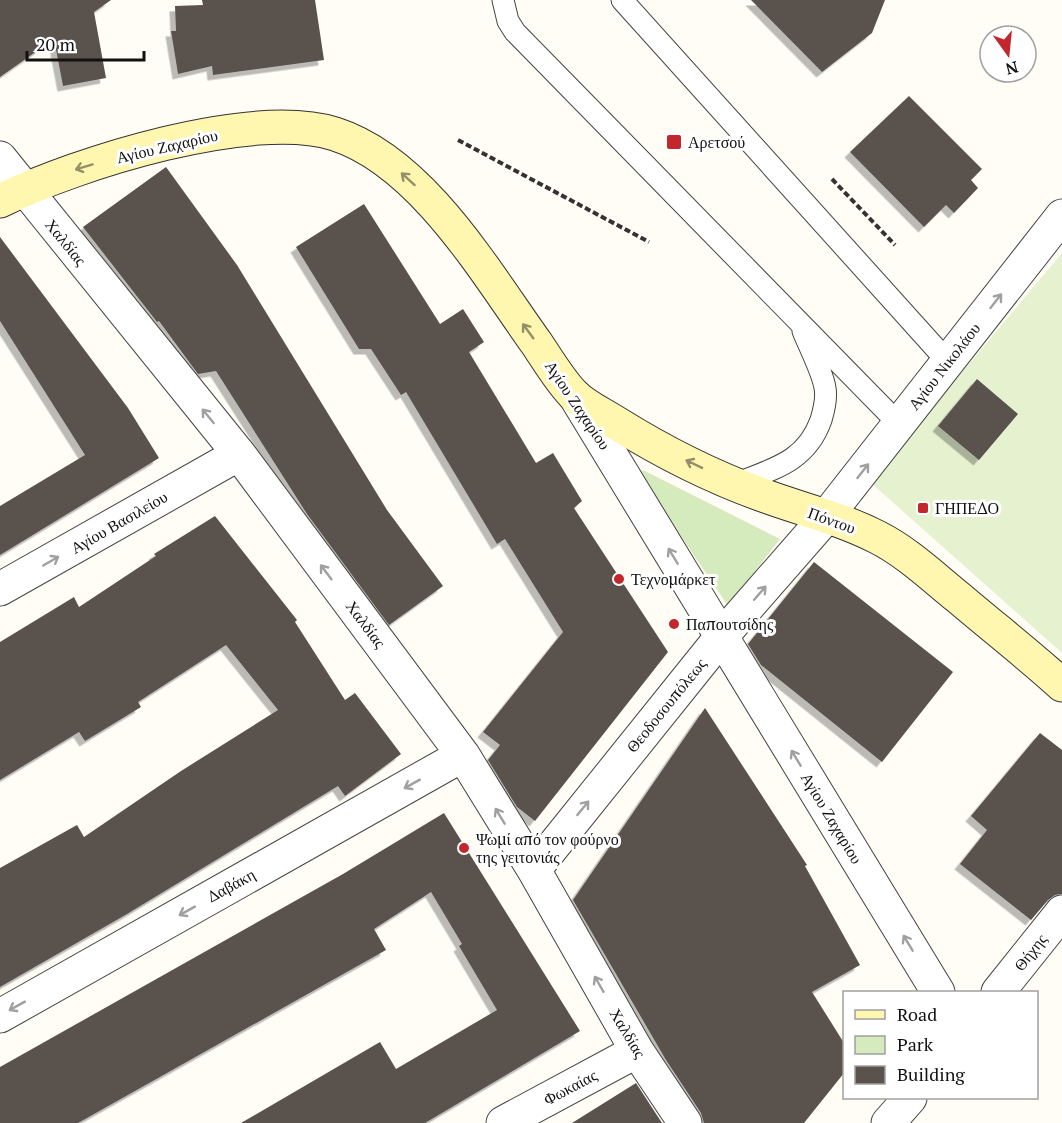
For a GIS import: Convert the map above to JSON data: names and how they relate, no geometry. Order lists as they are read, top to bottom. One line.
{"streets":{"main road":["Αγίου Ζαχαρίου","Πόντου"],"street":["Χαλδίας","Αγίου Νικολάου","Αγίου Βασιλείου","Θεοδοσουπόλεως","Δαβάκη","Θήχης","Φωκαίας"]},"crossings":[["Αγίου Ζαχαρίου","Χαλδίας"],["Αγίου Ζαχαρίου","Πόντου"],["Αγίου Ζαχαρίου","Θεοδοσουπόλεως"],["Χαλδίας","Αγίου Βασιλείου"],["Χαλδίας","Θεοδοσουπόλεως"],["Χαλδίας","Δαβάκη"],["Χαλδίας","Φωκαίας"],["Αγίου Νικολάου","Πόντου"],["Αγίου Νικολάου","Θεοδοσουπόλεως"],["Πόντου","Θεοδοσουπόλεως"]],"one_way":["Αγίου Ζαχαρίου","Χαλδίας","Αγίου Νικολάου","Αγίου Βασιλείου","Θεοδοσουπόλεως","Δαβάκη"],"places":{"transit":["Αρετσού","ΓΗΠΕΔΟ"],"other":["Τεχνομάρκετ","Παπουτσίδης","Ψωμί από τον φούρνο της γειτονιάς"]},"legend":["Road","Park","Building"],"scale_bar":"20 m","north":"bottom"}
